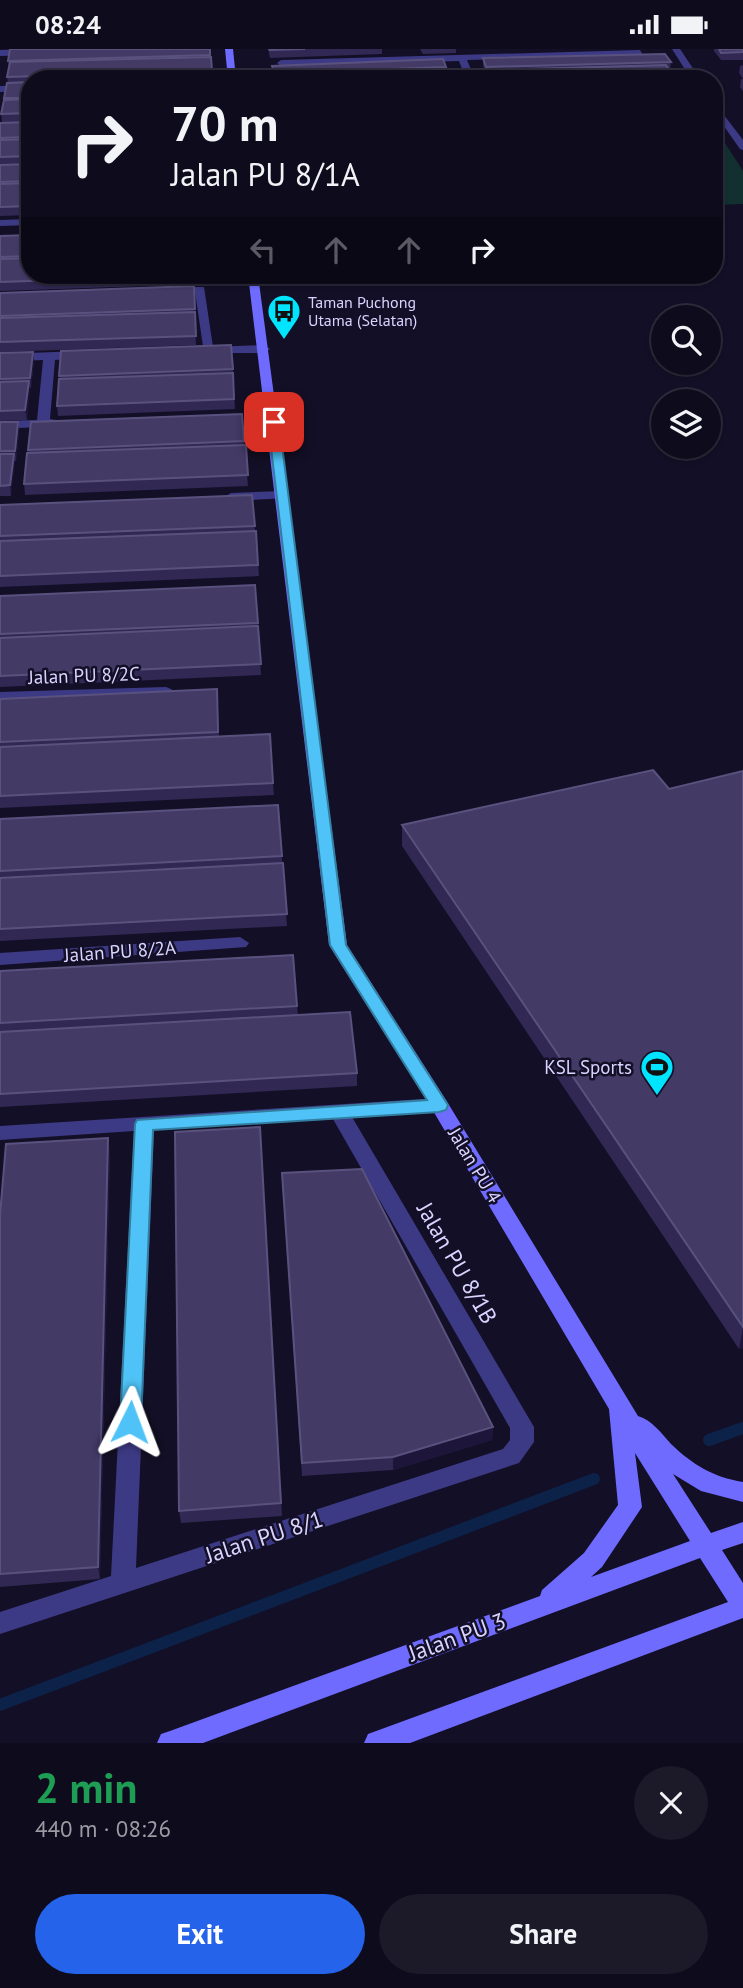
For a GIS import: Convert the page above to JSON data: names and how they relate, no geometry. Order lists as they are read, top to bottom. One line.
{"streets":{"street":["Jalan PU 8/2C","Jalan PU 8/2A","Jalan PU 4","Jalan PU 8/1B","Jalan PU 8/1","Jalan PU 3"]},"crossings":[["Jalan PU 4","Jalan PU 3"],["Jalan PU 8/1B","Jalan PU 8/1"]],"places":{"bus stop":["Taman Puchong Utama (Selatan)"],"sports":["KSL Sports"]},"page":{"status":"08:24","turn":["70 m","Jalan PU 8/1A"],"heading":["2 min","440 m · 08:26"],"buttons":["Exit","Share"]}}
